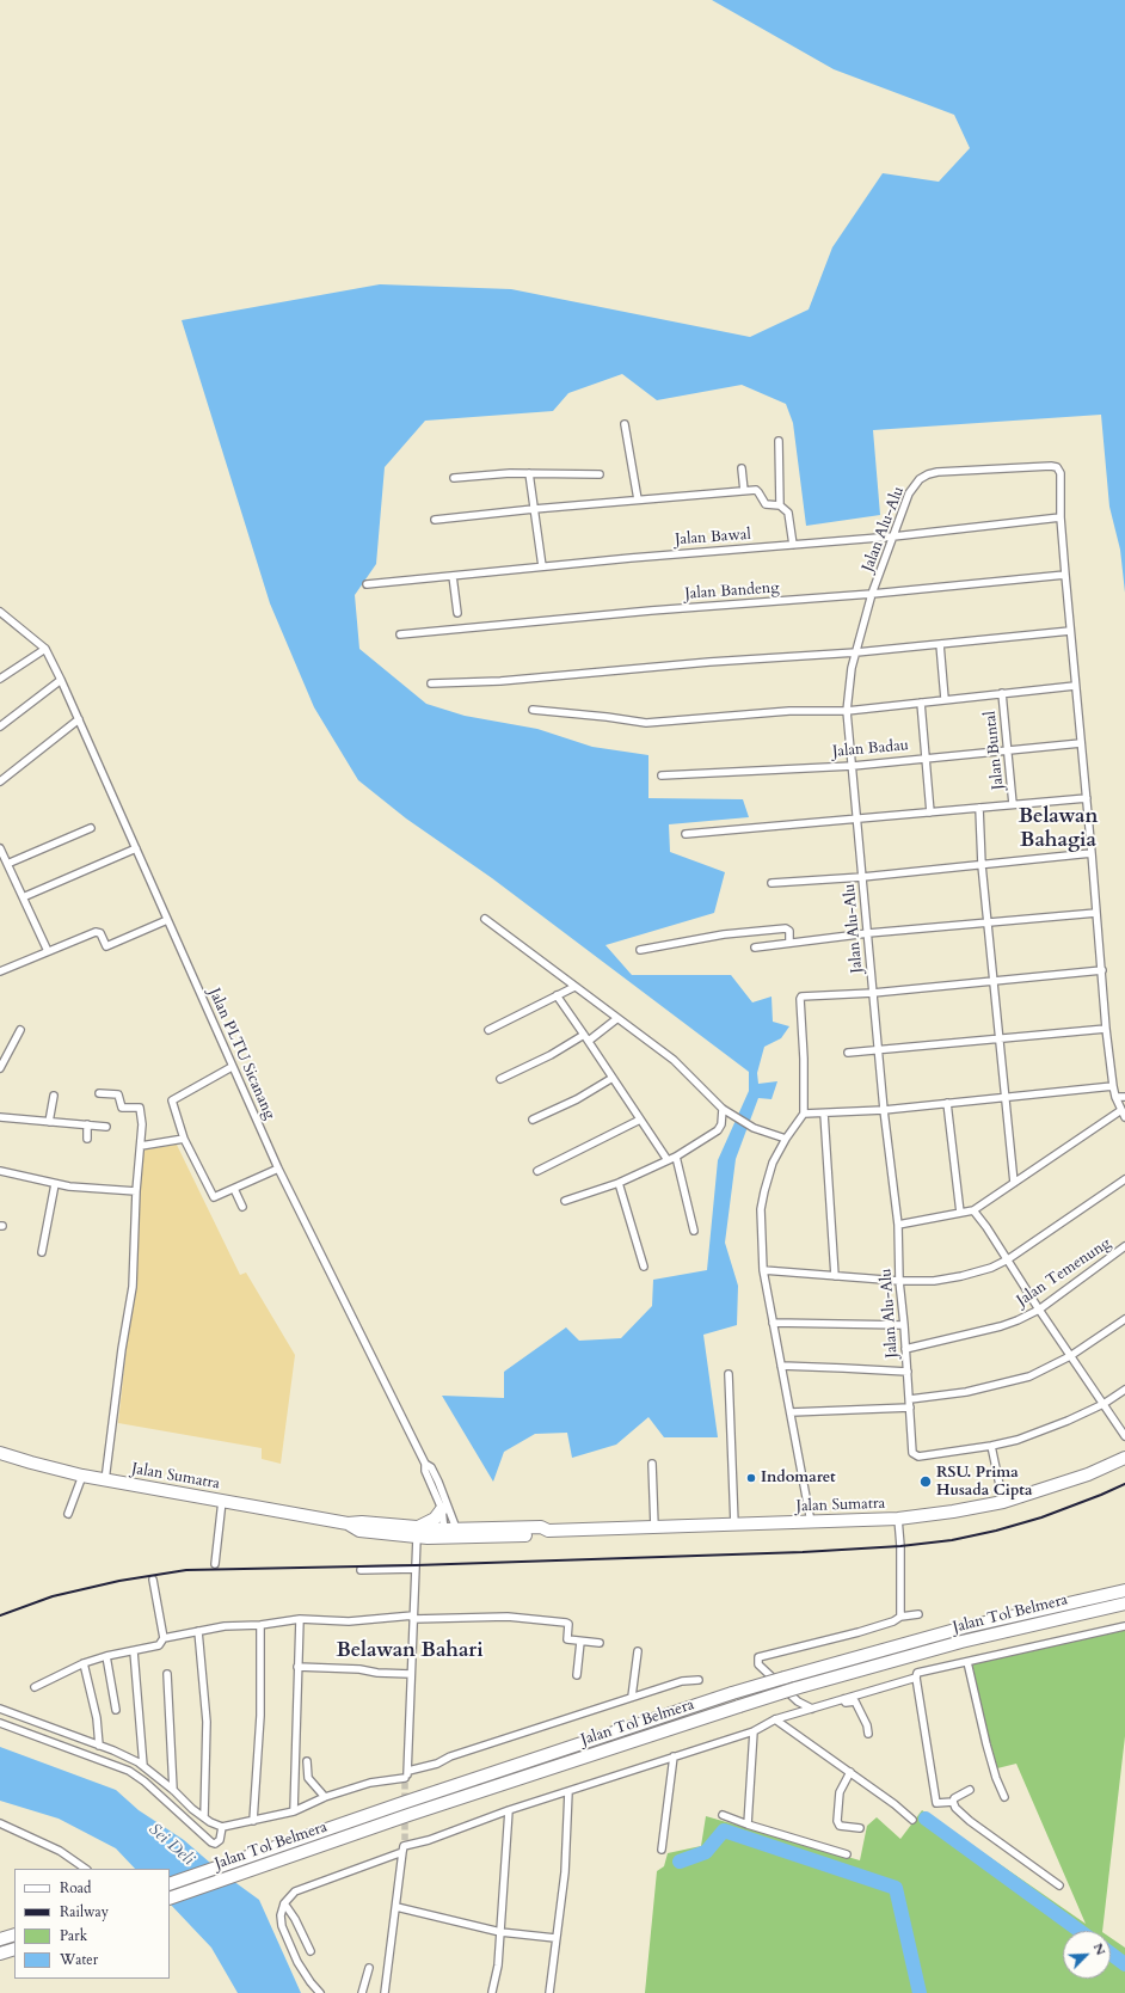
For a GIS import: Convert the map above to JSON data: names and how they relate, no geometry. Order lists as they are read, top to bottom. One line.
{"streets":{"highway":["Jalan Sumatra","Jalan Tol Belmera"],"street":["Jalan Alu-Alu","Jalan Bawal","Jalan Bandeng","Jalan Badau","Jalan Buntal","Jalan PLTU Sicanang","Jalan Temenung"]},"crossings":[["Jalan Alu-Alu","Jalan Bawal"],["Jalan Alu-Alu","Jalan Bandeng"],["Jalan Alu-Alu","Jalan Badau"],["Jalan Alu-Alu","Jalan Temenung"],["Jalan Badau","Jalan Buntal"],["Jalan PLTU Sicanang","Jalan Sumatra"]],"districts":["Belawan Bahagia","Belawan Bahari"],"water":["Sei Deli"],"places":["Indomaret","RSU. Prima Husada Cipta"],"legend":["Road","Railway","Park","Water"],"north":"top right"}
